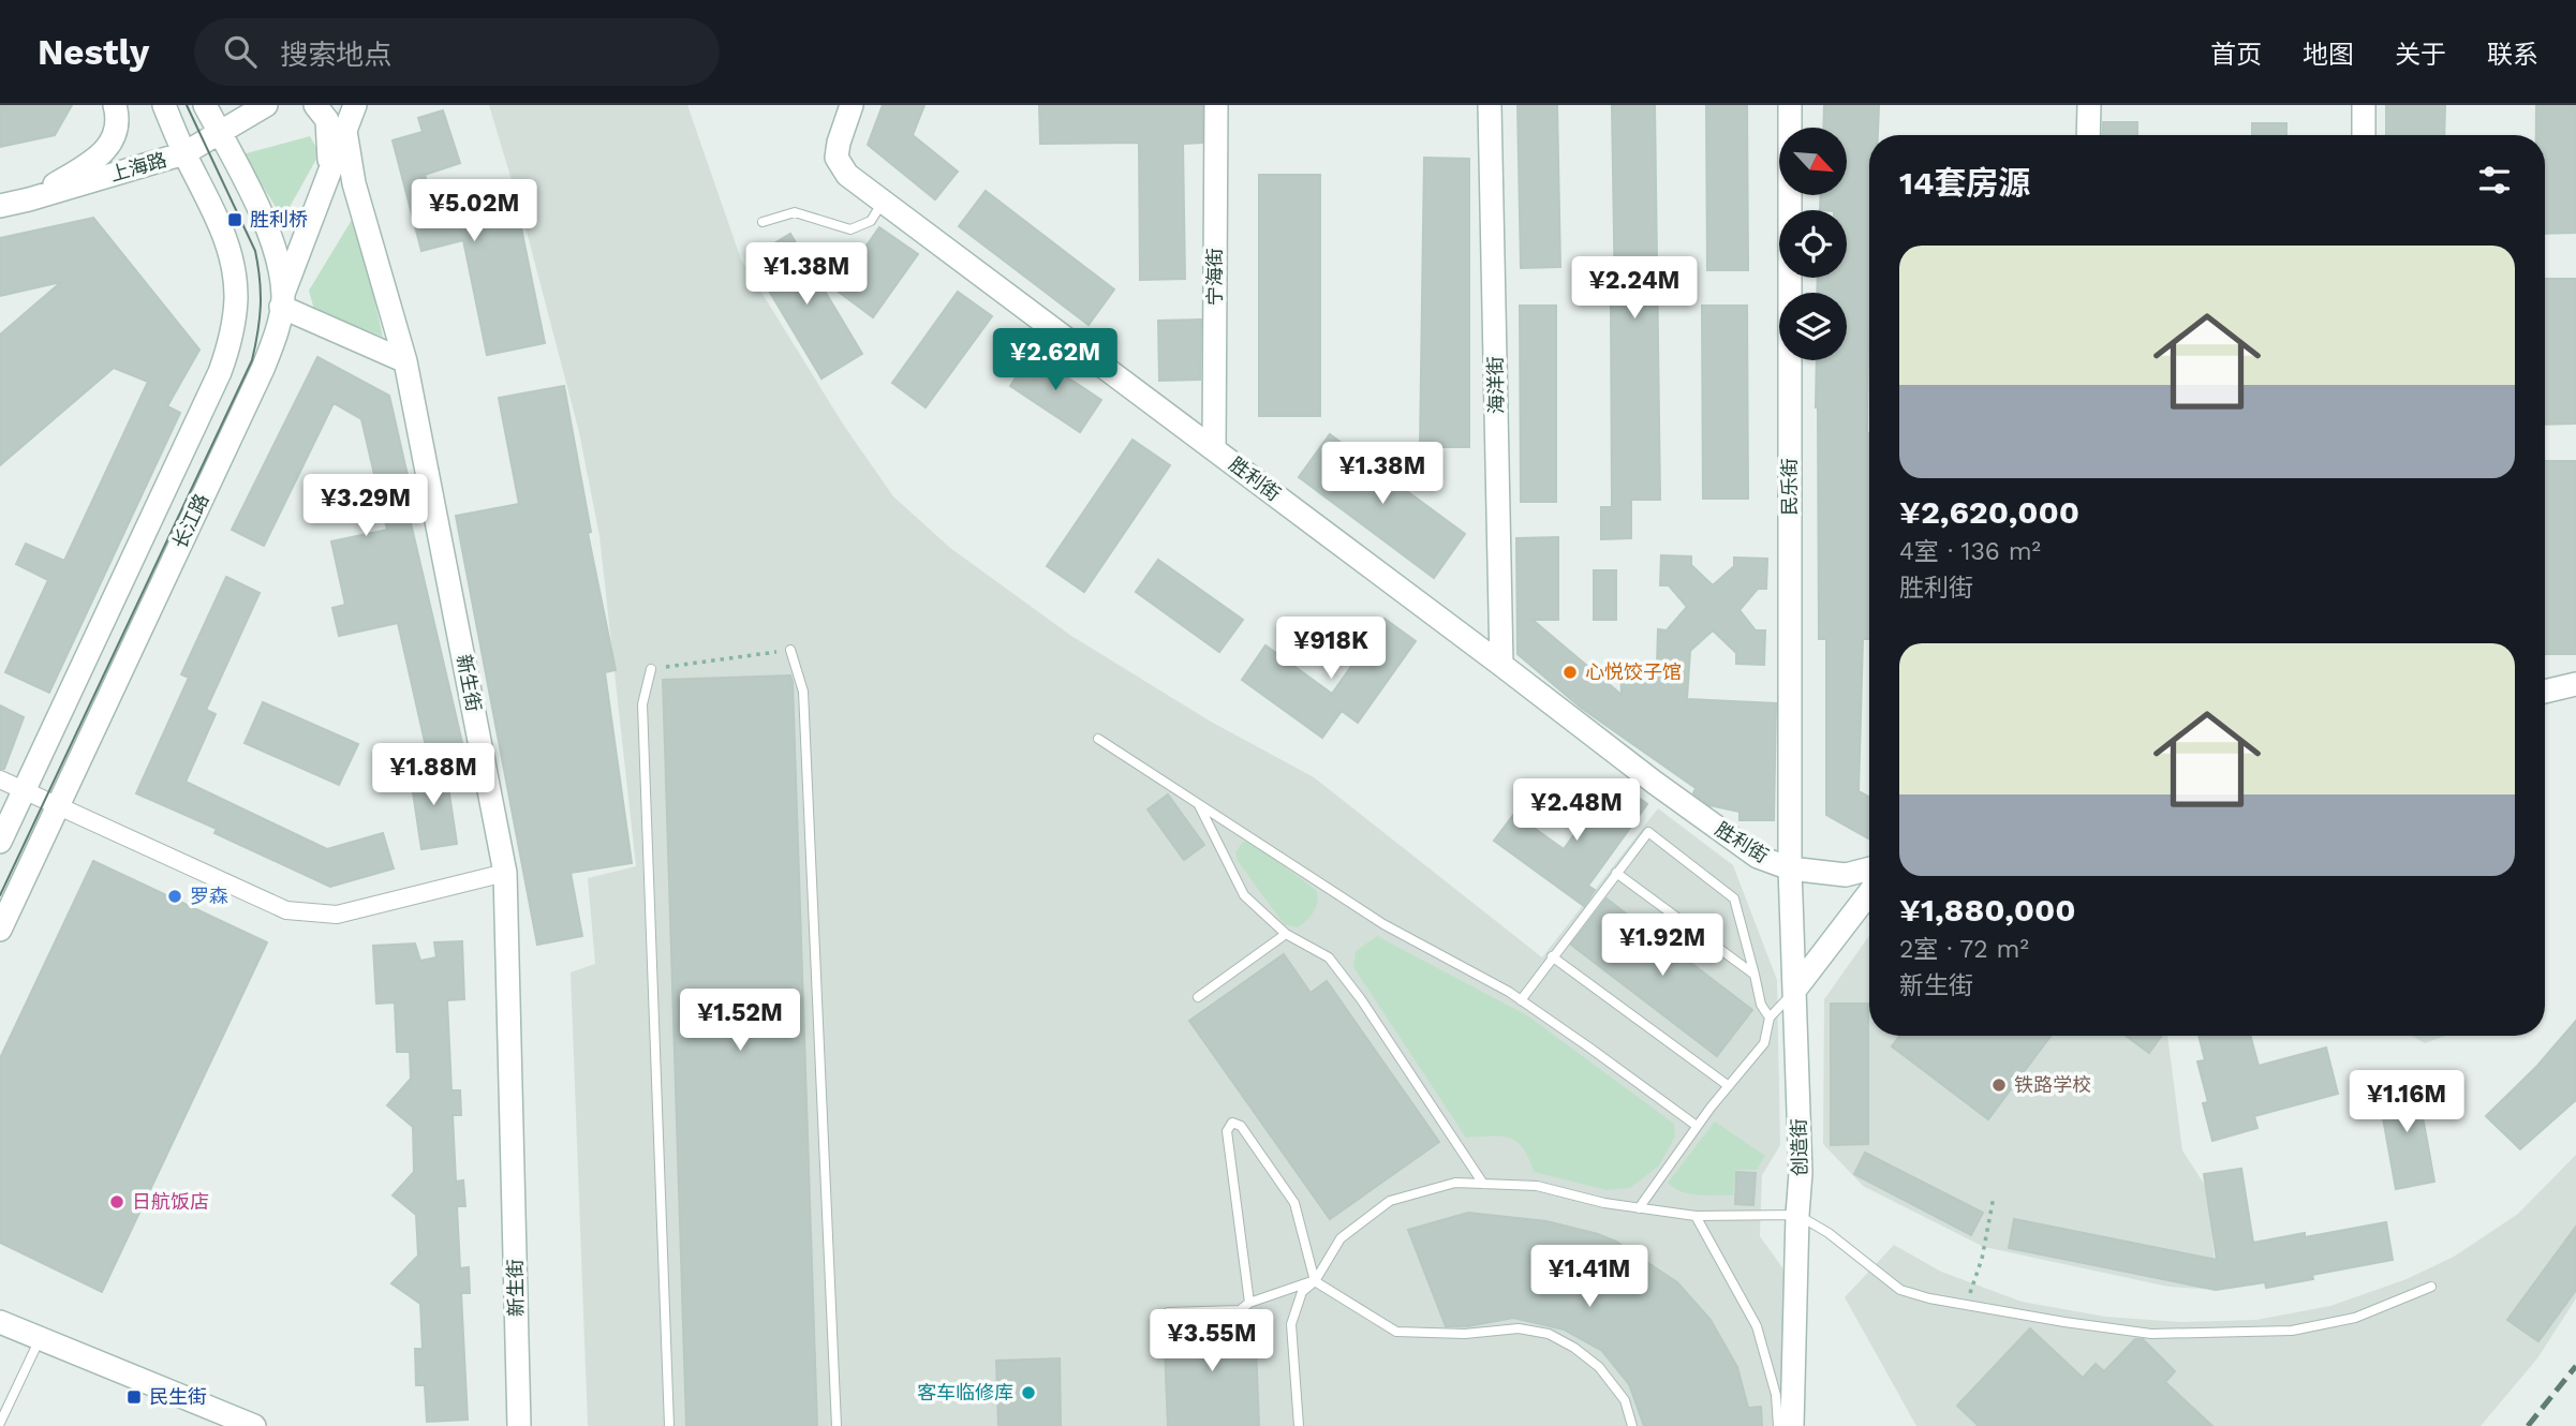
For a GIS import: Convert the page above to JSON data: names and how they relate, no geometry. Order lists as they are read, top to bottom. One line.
{"streets":{"street":["上海路","宁海街","海洋街","胜利街","民乐街","长江路","新生街","创造街"]},"crossings":[["上海路","长江路"],["宁海街","胜利街"],["海洋街","胜利街"],["胜利街","民乐街"],["胜利街","创造街"],["民乐街","创造街"]],"places":{"transit":["胜利桥","民生街"],"other":["心悦饺子馆","罗森","铁路学校","日航饭店","客车临修库"]},"north":"bottom right","page":{"header":"Nestly","search":"搜索地点","nav":["首页","地图","关于","联系"],"heading":"14套房源","price":["¥5.02M","¥1.38M","¥2.24M","¥2.62M","¥1.38M","¥3.29M","¥918K","¥1.88M","¥2.48M","¥1.92M","¥1.52M","¥1.16M","¥1.41M","¥3.55M"],"list":[{"name":"¥2,620,000","note":"4室 · 136 m² · 胜利街"},{"name":"¥1,880,000","note":"2室 · 72 m² · 新生街"}]}}
